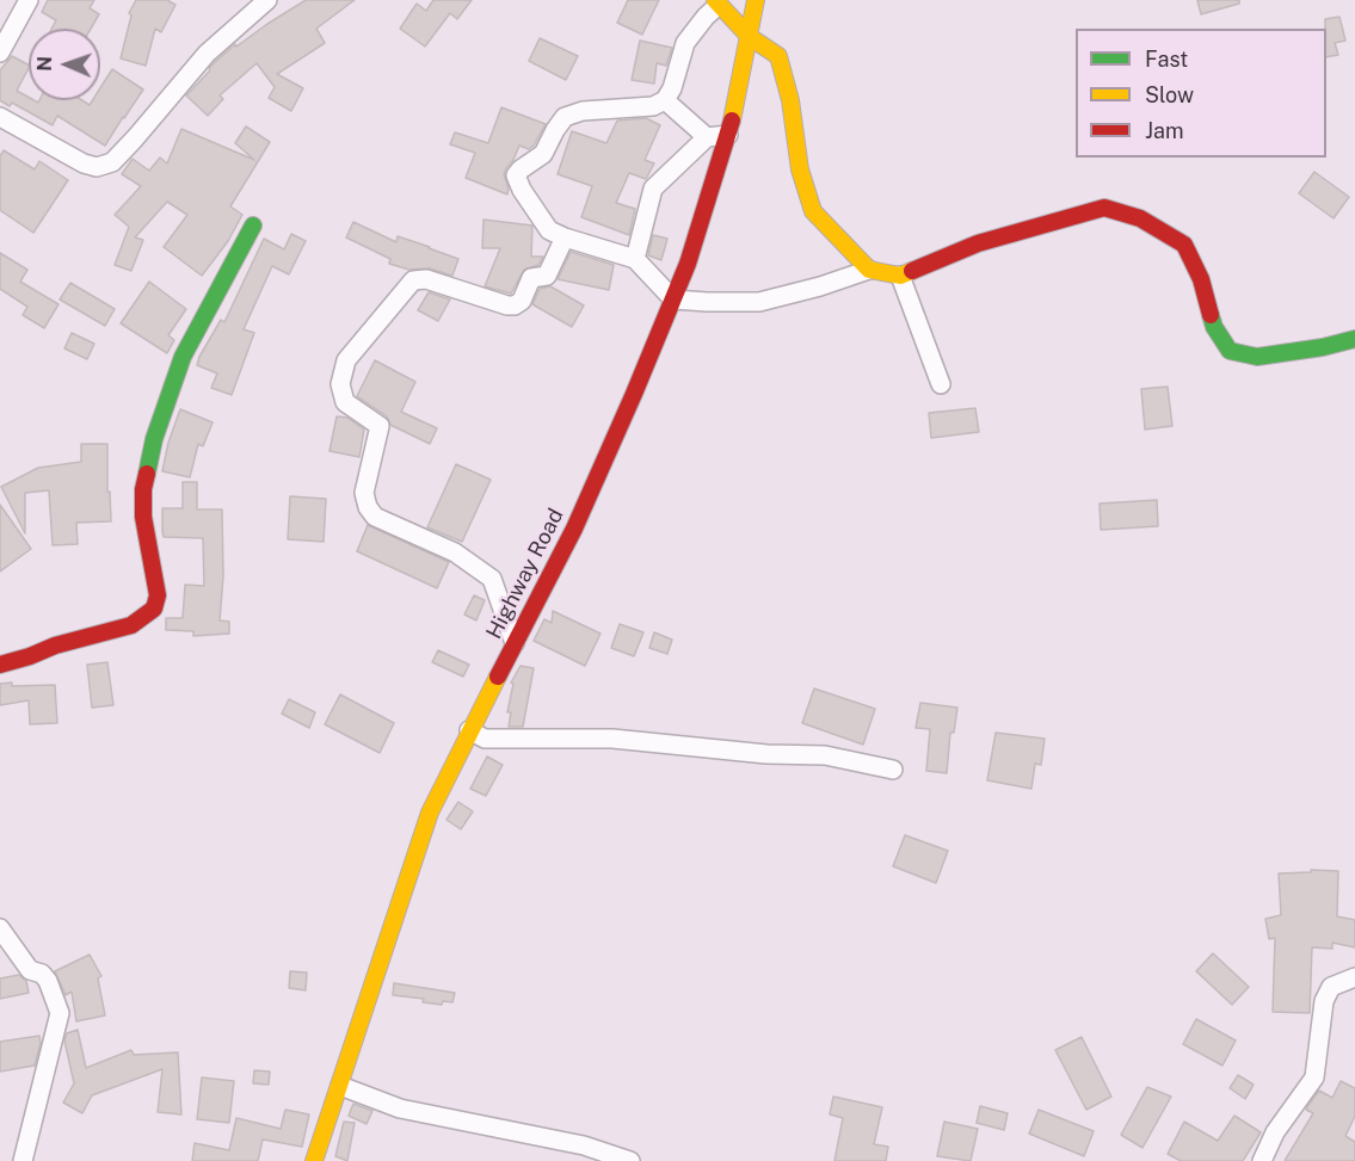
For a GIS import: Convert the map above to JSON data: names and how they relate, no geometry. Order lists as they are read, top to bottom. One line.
{"streets":{"street":["Highway Road"]},"legend":["Fast","Slow","Jam"],"north":"left"}
